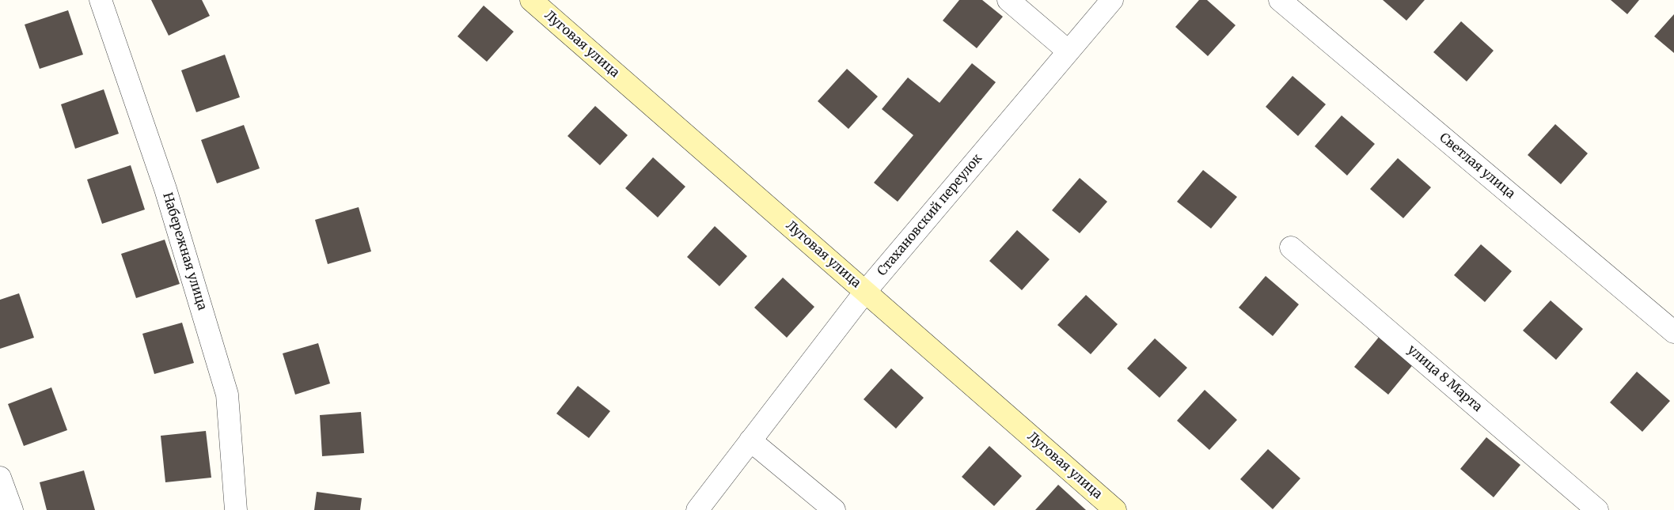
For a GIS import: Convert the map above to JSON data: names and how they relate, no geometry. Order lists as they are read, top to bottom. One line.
{"streets":{"street":["Луговая улица","Светлая улица","Стахановский переулок","Набережная улица","улица 8 Марта"]},"crossings":[["Луговая улица","Стахановский переулок"]]}
